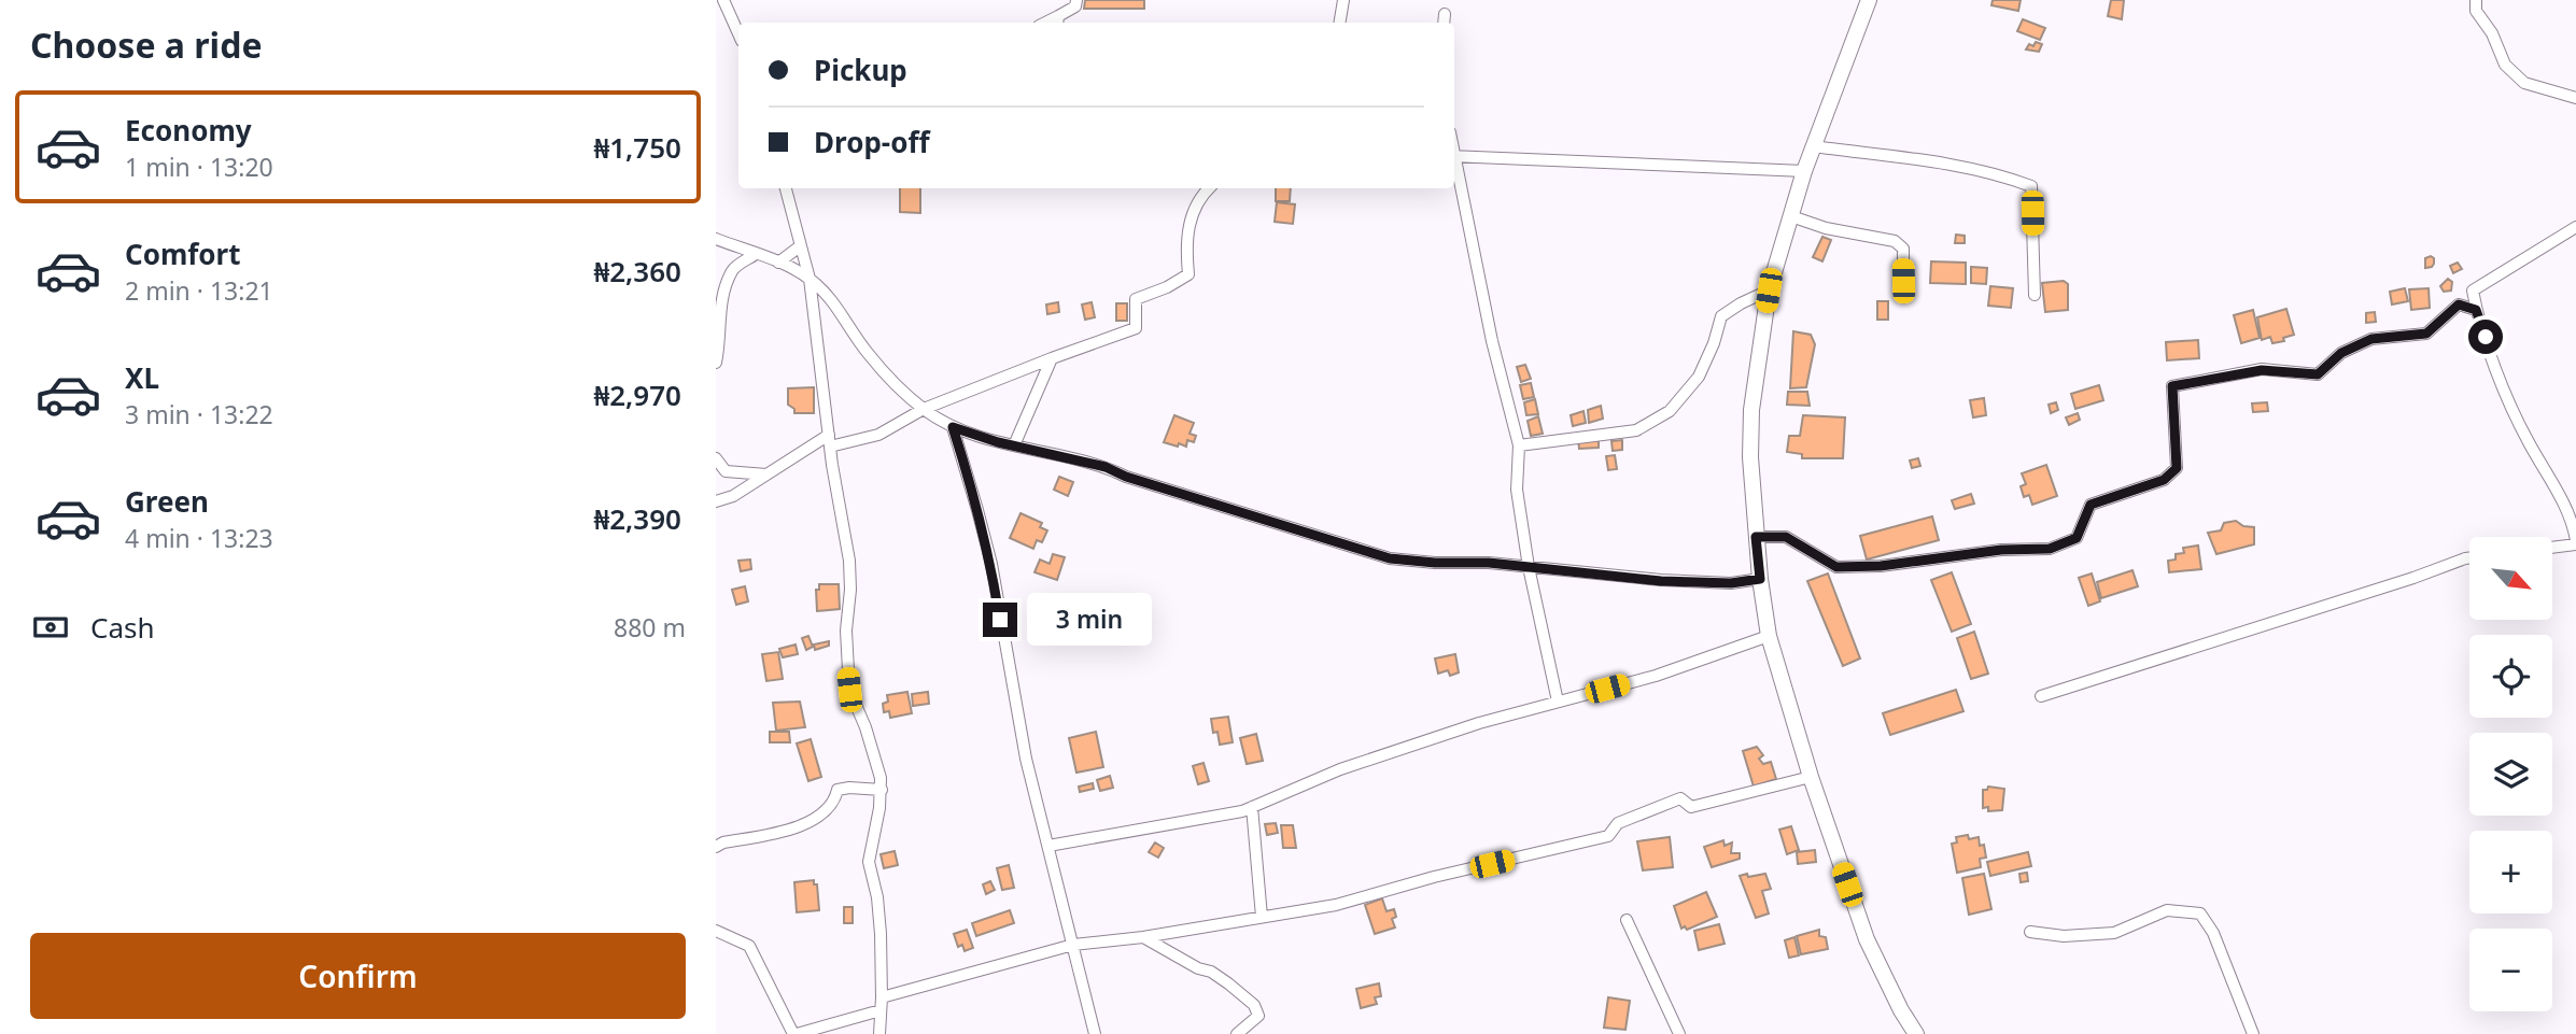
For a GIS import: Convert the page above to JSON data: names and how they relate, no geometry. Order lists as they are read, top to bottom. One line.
{"north":"bottom right","page":{"heading":"Choose a ride","banner":["Pickup","Drop-off"],"list":[{"name":"Economy","note":"1 min · 13:20","value":"₦1,750"},{"name":"Comfort","note":"2 min · 13:21","value":"₦2,360"},{"name":"XL","note":"3 min · 13:22","value":"₦2,970"},{"name":"Green","note":"4 min · 13:23","value":"₦2,390"}],"map_buttons":["+","−"],"pay":["Cash","880 m"],"bubble":"3 min","buttons":"Confirm"}}
